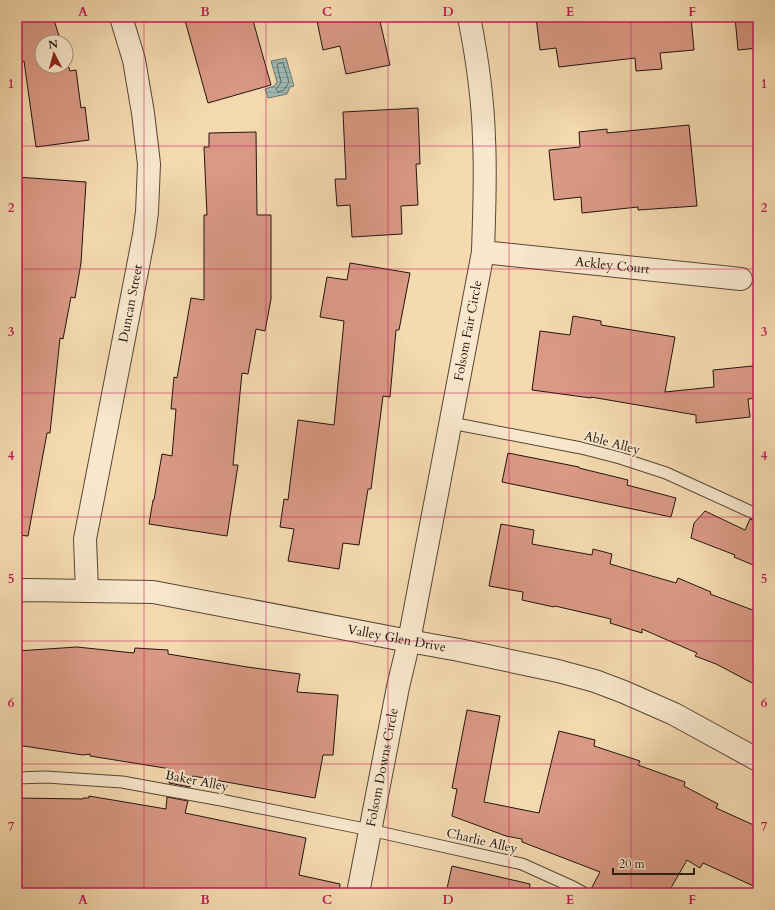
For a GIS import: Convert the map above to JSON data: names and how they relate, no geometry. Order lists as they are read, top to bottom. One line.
{"streets":{"street":["Ackley Court","Duncan Street","Folsom Fair Circle","Valley Glen Drive","Folsom Downs Circle"],"lane":["Able Alley","Baker Alley","Charlie Alley"]},"crossings":[["Ackley Court","Folsom Fair Circle"],["Duncan Street","Valley Glen Drive"],["Folsom Fair Circle","Able Alley"],["Folsom Fair Circle","Valley Glen Drive"],["Folsom Fair Circle","Folsom Downs Circle"],["Valley Glen Drive","Folsom Downs Circle"],["Folsom Downs Circle","Baker Alley"],["Folsom Downs Circle","Charlie Alley"],["Baker Alley","Charlie Alley"]],"scale_bar":"20 m","north":"top","grid":{"columns":["A","B","C","D","E","F"],"rows":["1","2","3","4","5","6","7"]}}
